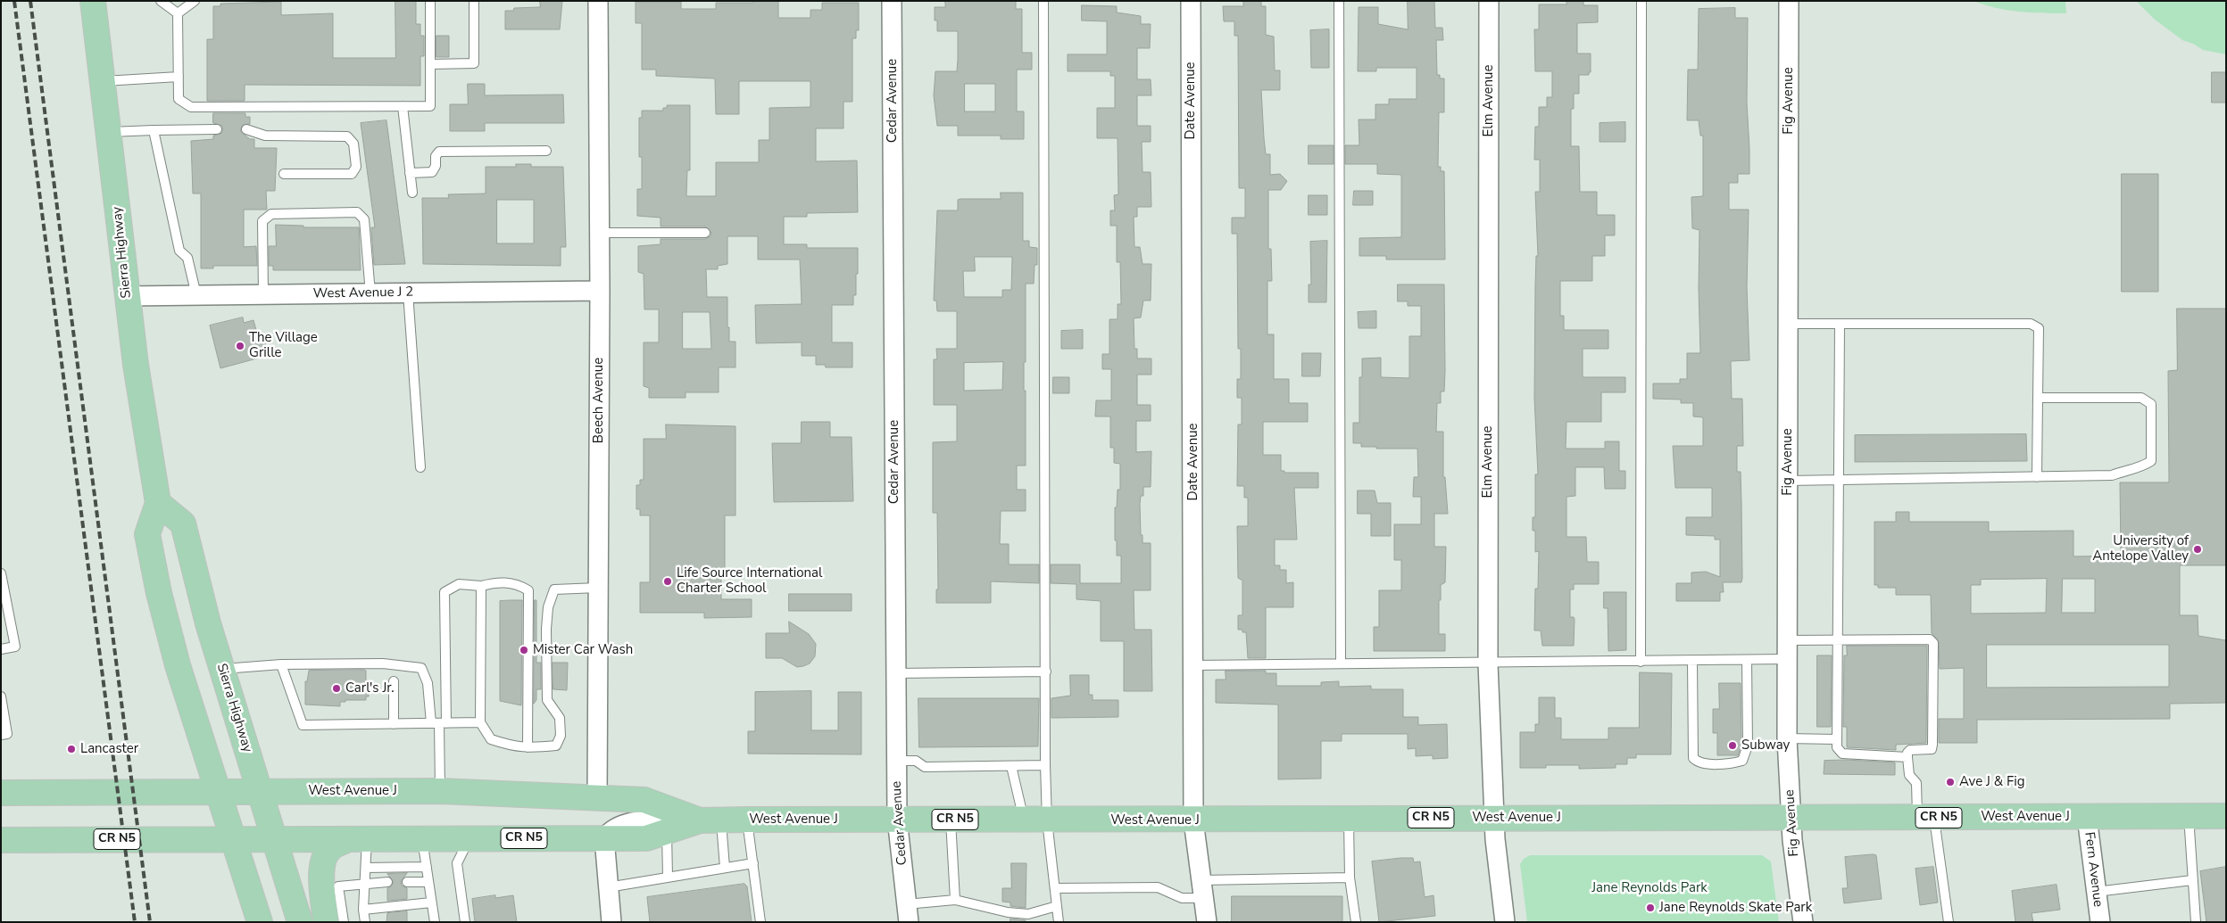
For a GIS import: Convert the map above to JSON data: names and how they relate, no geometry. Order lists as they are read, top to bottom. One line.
{"streets":{"main road":["Sierra Highway","West Avenue J","CR N5"],"street":["Cedar Avenue","Date Avenue","Elm Avenue","Fig Avenue","West Avenue J 2","Beech Avenue","Fern Avenue"]},"crossings":[["Cedar Avenue","West Avenue J"],["Date Avenue","West Avenue J"],["Elm Avenue","West Avenue J"],["Fig Avenue","West Avenue J"],["Sierra Highway","West Avenue J 2"],["Sierra Highway","West Avenue J"],["West Avenue J 2","Beech Avenue"],["Beech Avenue","West Avenue J"],["West Avenue J","Fern Avenue"]],"parks":["Jane Reynolds Park"],"places":["The Village Grille","University of Antelope Valley","Life Source International Charter School","Mister Car Wash","Carl's Jr.","Subway","Lancaster","Ave J & Fig","Jane Reynolds Skate Park"]}
